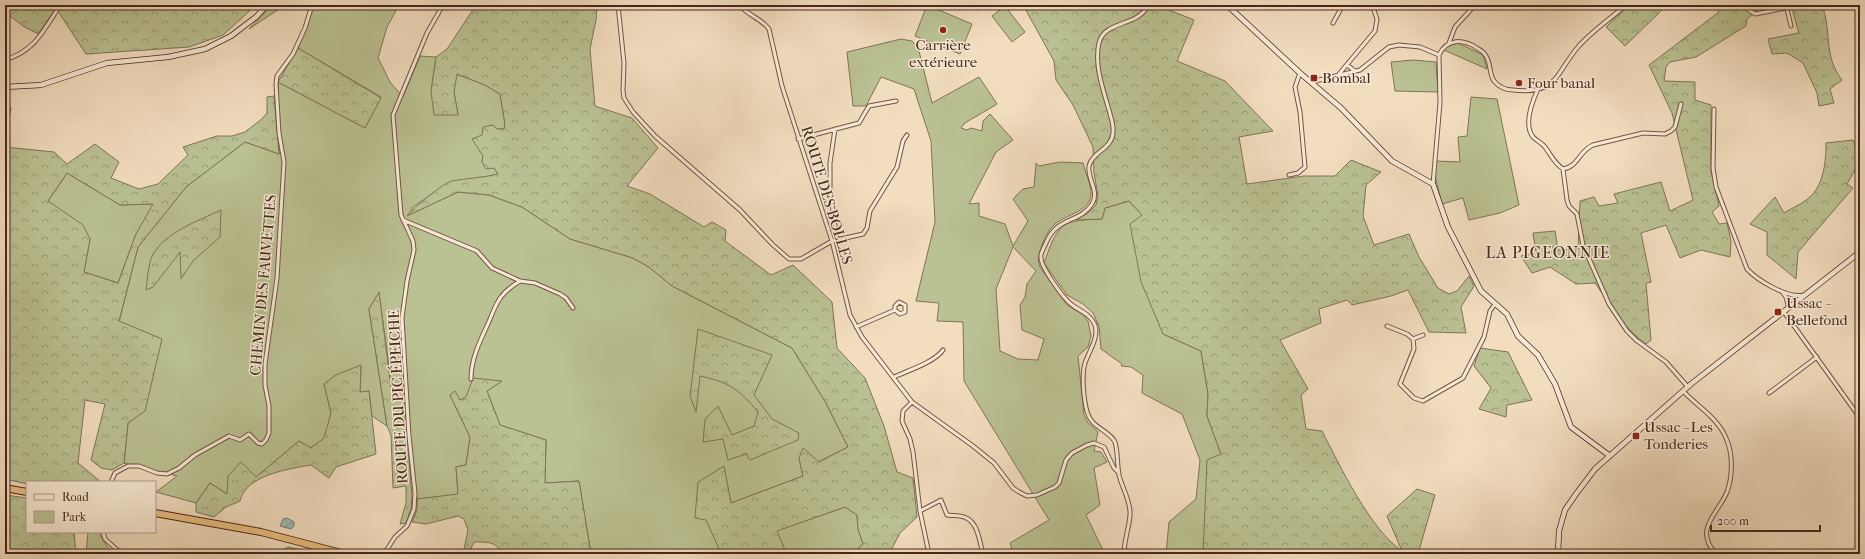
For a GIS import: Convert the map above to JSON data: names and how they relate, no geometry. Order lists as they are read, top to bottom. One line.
{"streets":{"street":["ROUTE DES BOLLES","CHEMIN DES FAUVETTES","ROUTE DU PIC ÉPEICHE"]},"districts":["LA PIGEONNIE"],"places":{"other":["Carrière extérieure","Four banal"],"transit":["Bombal","Ussac - Bellefond","Ussac - Les Tonderies"]},"legend":["Road","Park"],"scale_bar":"200 m"}
